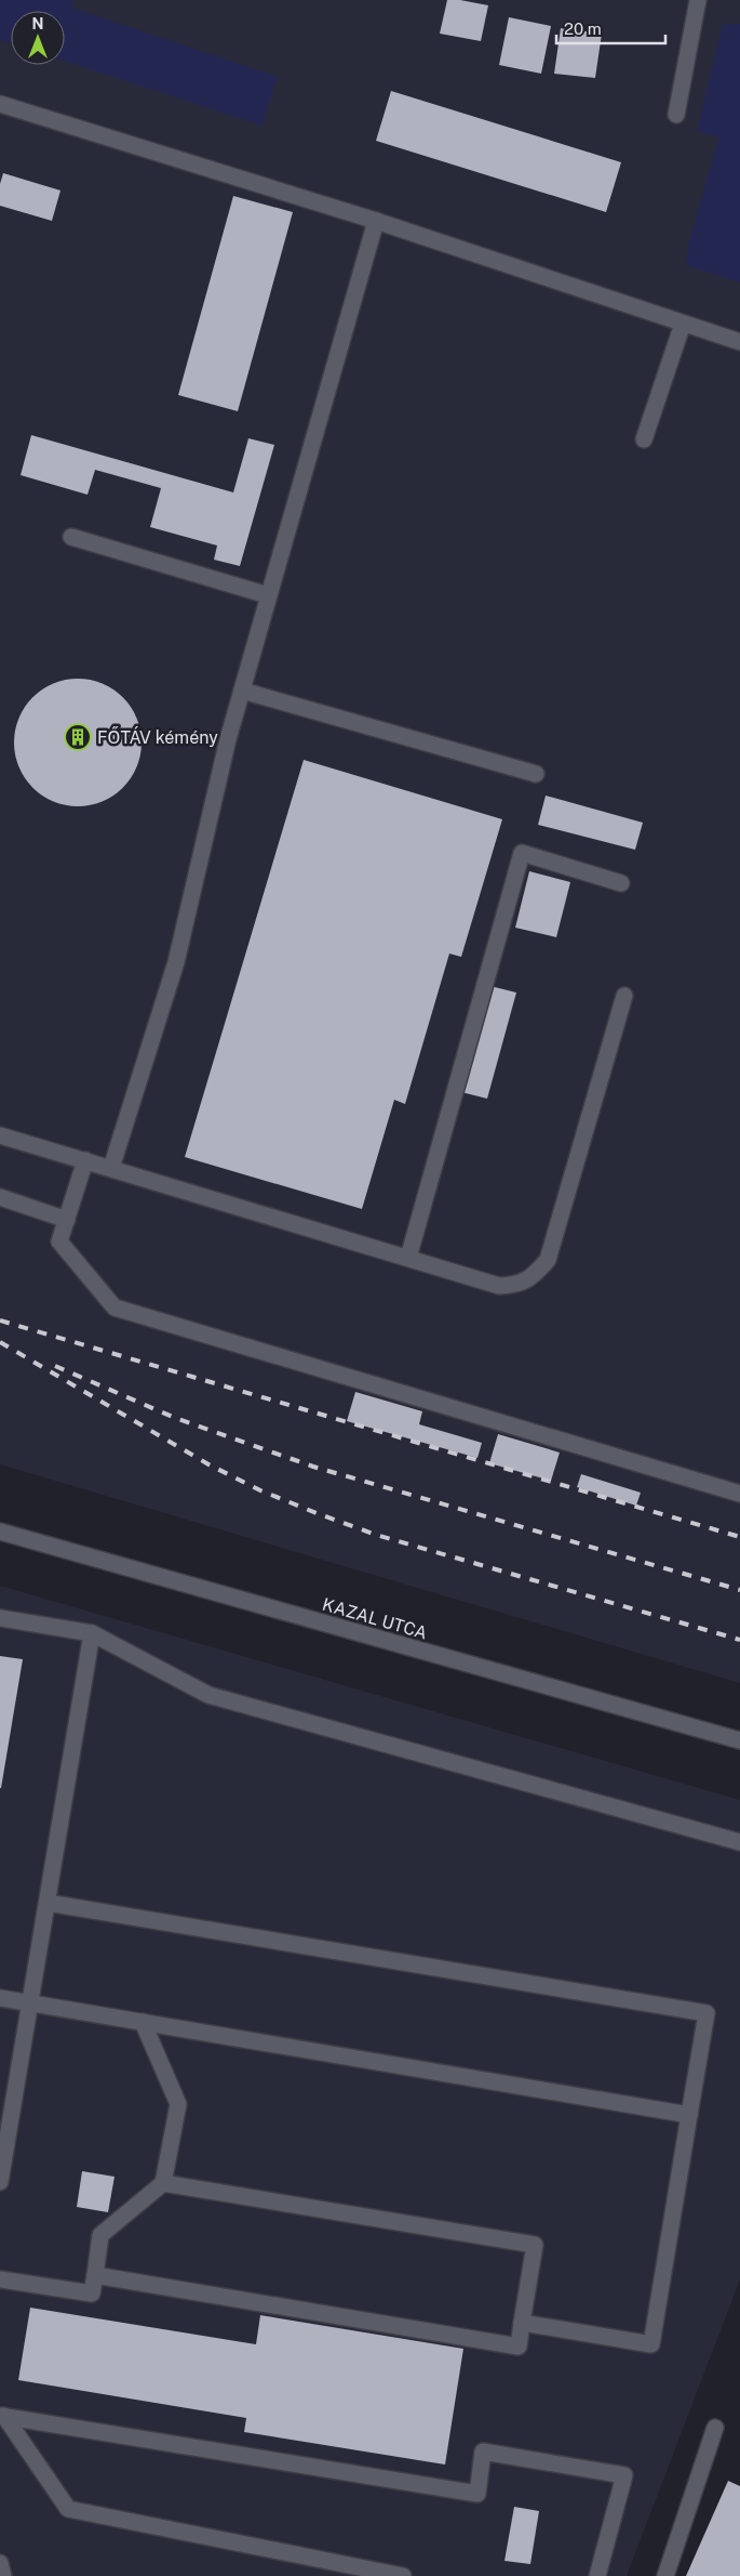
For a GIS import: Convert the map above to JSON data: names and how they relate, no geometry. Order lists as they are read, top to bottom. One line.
{"streets":{"street":["KAZAL UTCA"]},"places":{"building":["FŐTÁV kémény"]},"scale_bar":"20 m","north":"top"}
